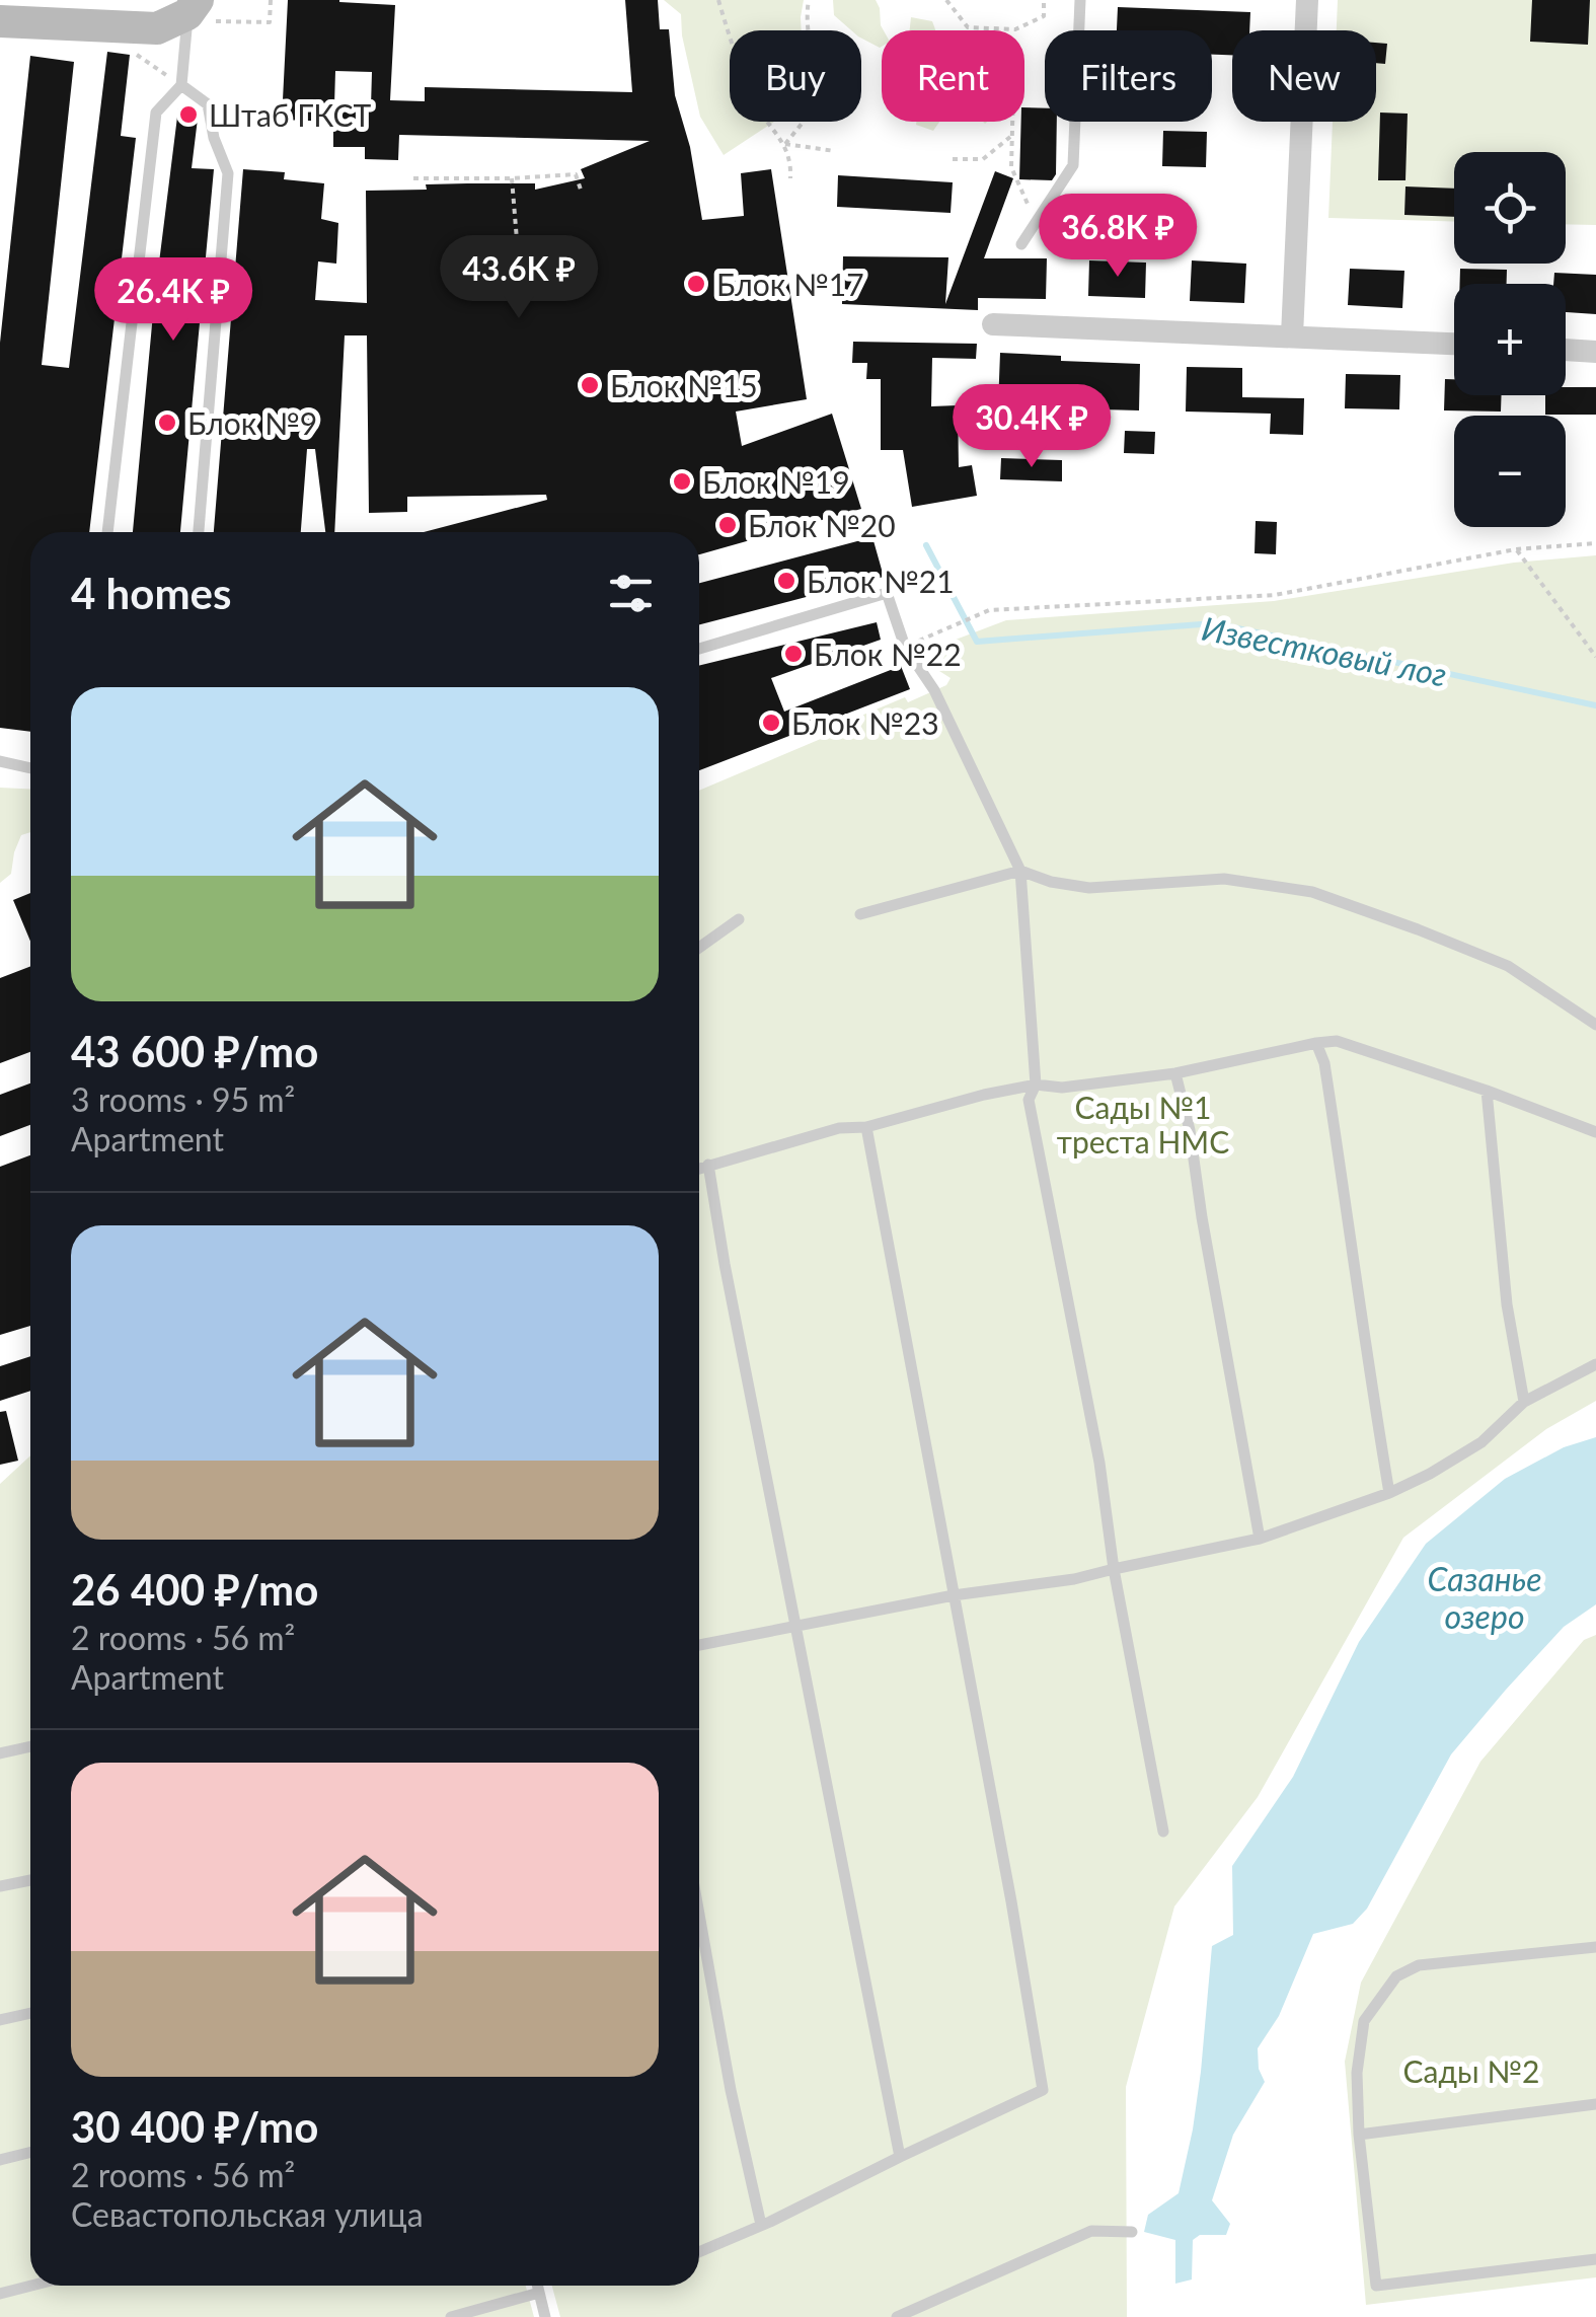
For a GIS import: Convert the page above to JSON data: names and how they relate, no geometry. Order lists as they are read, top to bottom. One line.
{"water":["Известковый лог","Сазанье озеро"],"parks":["Сады №1 треста НМС","Сады №2"],"places":["Штаб ГКСТ","Блок №17","Блок №15","Блок №9","Блок №19","Блок №20","Блок №21","Блок №22","Блок №23"],"page":{"chip":["Buy","Rent","Filters","New"],"map_buttons":["+","−"],"price":["36.8K ₽","43.6K ₽","26.4K ₽","30.4K ₽"],"heading":"4 homes","list":[{"name":"43 600 ₽/mo","note":"3 rooms · 95 m² · Apartment"},{"name":"26 400 ₽/mo","note":"2 rooms · 56 m² · Apartment"},{"name":"30 400 ₽/mo","note":"2 rooms · 56 m² · Севастопольская улица"}]}}
